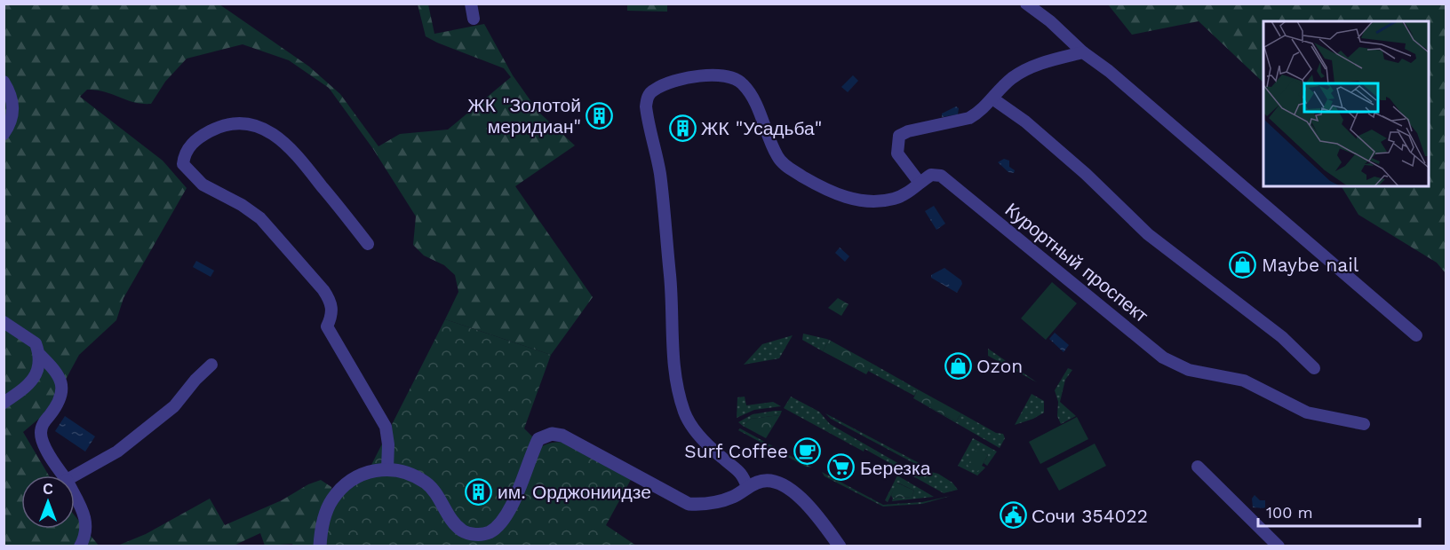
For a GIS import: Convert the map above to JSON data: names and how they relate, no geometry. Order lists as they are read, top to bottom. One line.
{"streets":{"street":["Курортный проспект"]},"places":{"building":["ЖК \"Золотой меридиан\"","ЖК \"Усадьба\"","им. Орджониидзе"],"shop":["Maybe nail","Ozon"],"cafe":["Surf Coffee"],"supermarket":["Березка"],"public building":["Сочи 354022"]},"scale_bar":"100 m","north":"top"}
